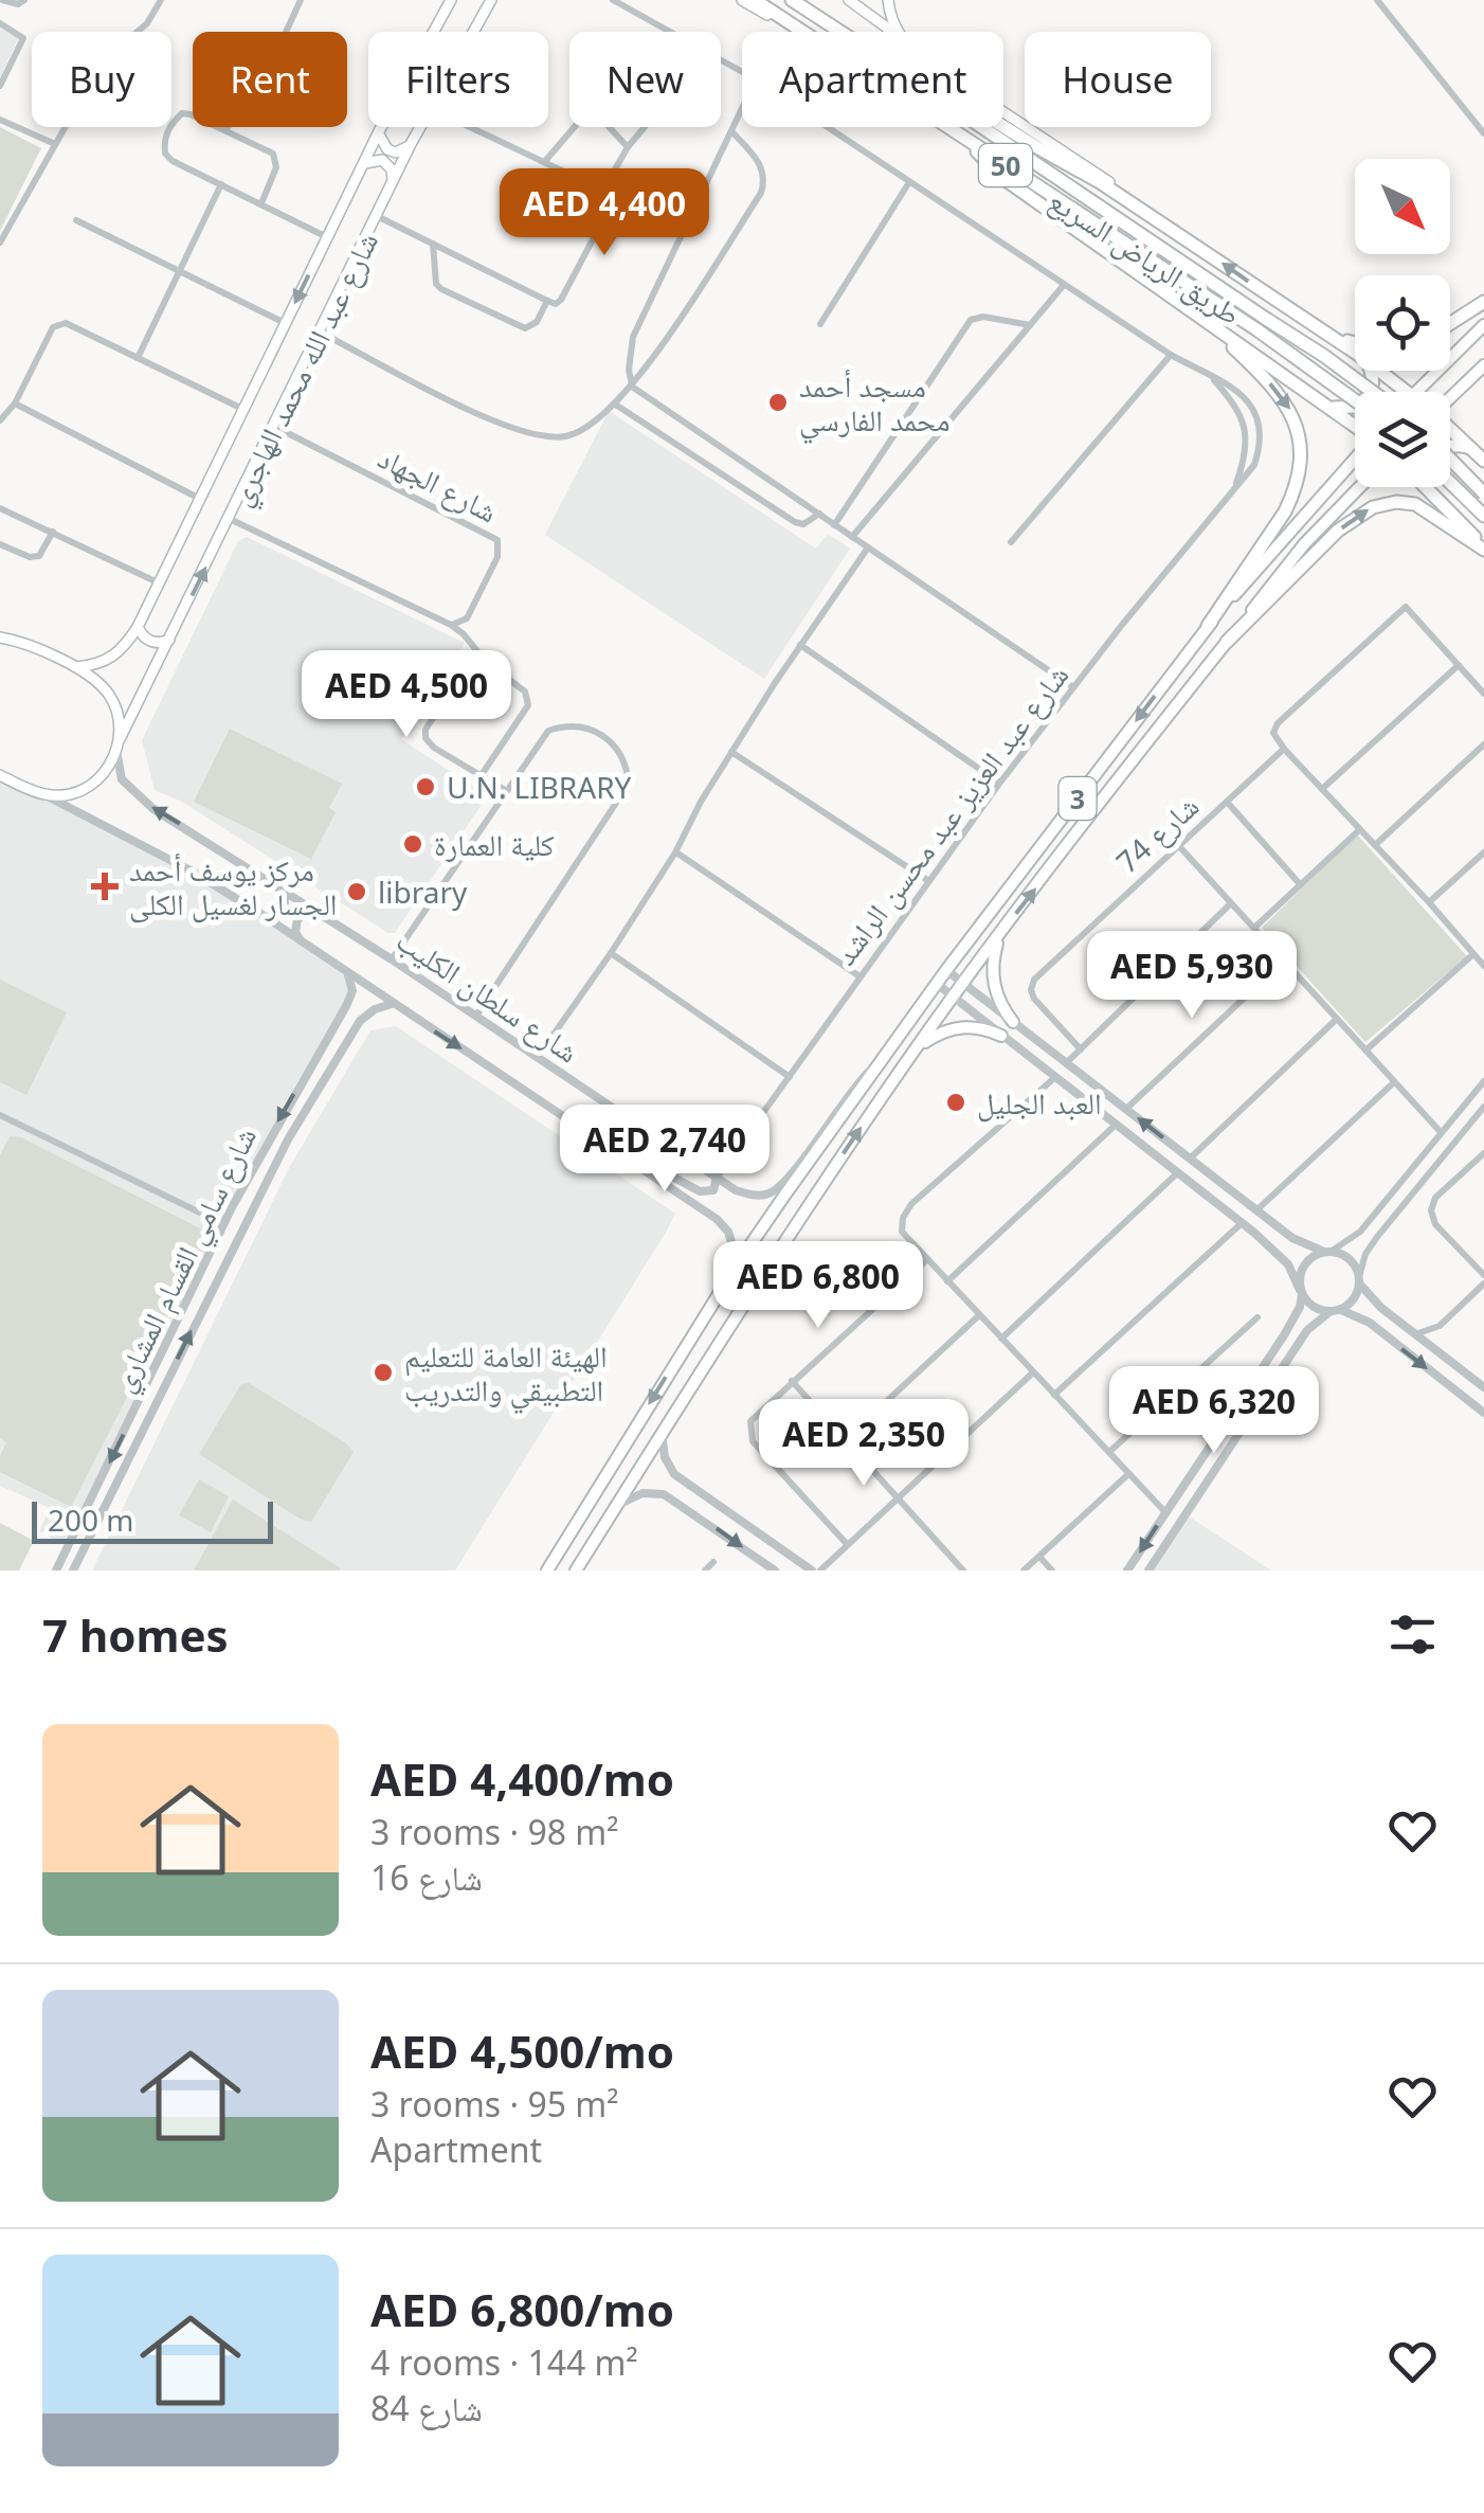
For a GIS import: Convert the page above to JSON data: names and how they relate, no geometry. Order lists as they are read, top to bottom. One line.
{"streets":{"highway":["50","طريق الرياض السريع"],"main road":["شارع عبد الله محمد الهاجري","3"],"street":["شارع الجهاد","شارع عبد العزيز عبد محسن الراشد","شارع 74","شارع سلطان الكليب","شارع سامي القسام المشاري"]},"crossings":[["شارع عبد الله محمد الهاجري","شارع الجهاد"],["شارع عبد الله محمد الهاجري","شارع سلطان الكليب"],["3","شارع سلطان الكليب"],["شارع عبد العزيز عبد محسن الراشد","شارع سلطان الكليب"],["شارع سلطان الكليب","شارع سامي القسام المشاري"]],"places":{"other":["مسجد أحمد محمد الفارسي","U.N. LIBRARY","كلية العمارة","library","العبد الجليل","الهيئة العامة للتعليم التطبيقي والتدريب"],"health":["مركز يوسف أحمد الجسار لغسيل الكلى"]},"scale_bar":"200 m","north":"bottom right","page":{"chip":["Buy","Rent","Filters","New","Apartment","House"],"price":["AED 4,400","AED 4,500","AED 5,930","AED 2,740","AED 6,800","AED 6,320","AED 2,350"],"scale":"200 m","heading":"7 homes","list":[{"name":"AED 4,400/mo","note":"3 rooms · 98 m² · شارع 16"},{"name":"AED 4,500/mo","note":"3 rooms · 95 m² · Apartment"},{"name":"AED 6,800/mo","note":"4 rooms · 144 m² · شارع 84"}]}}
